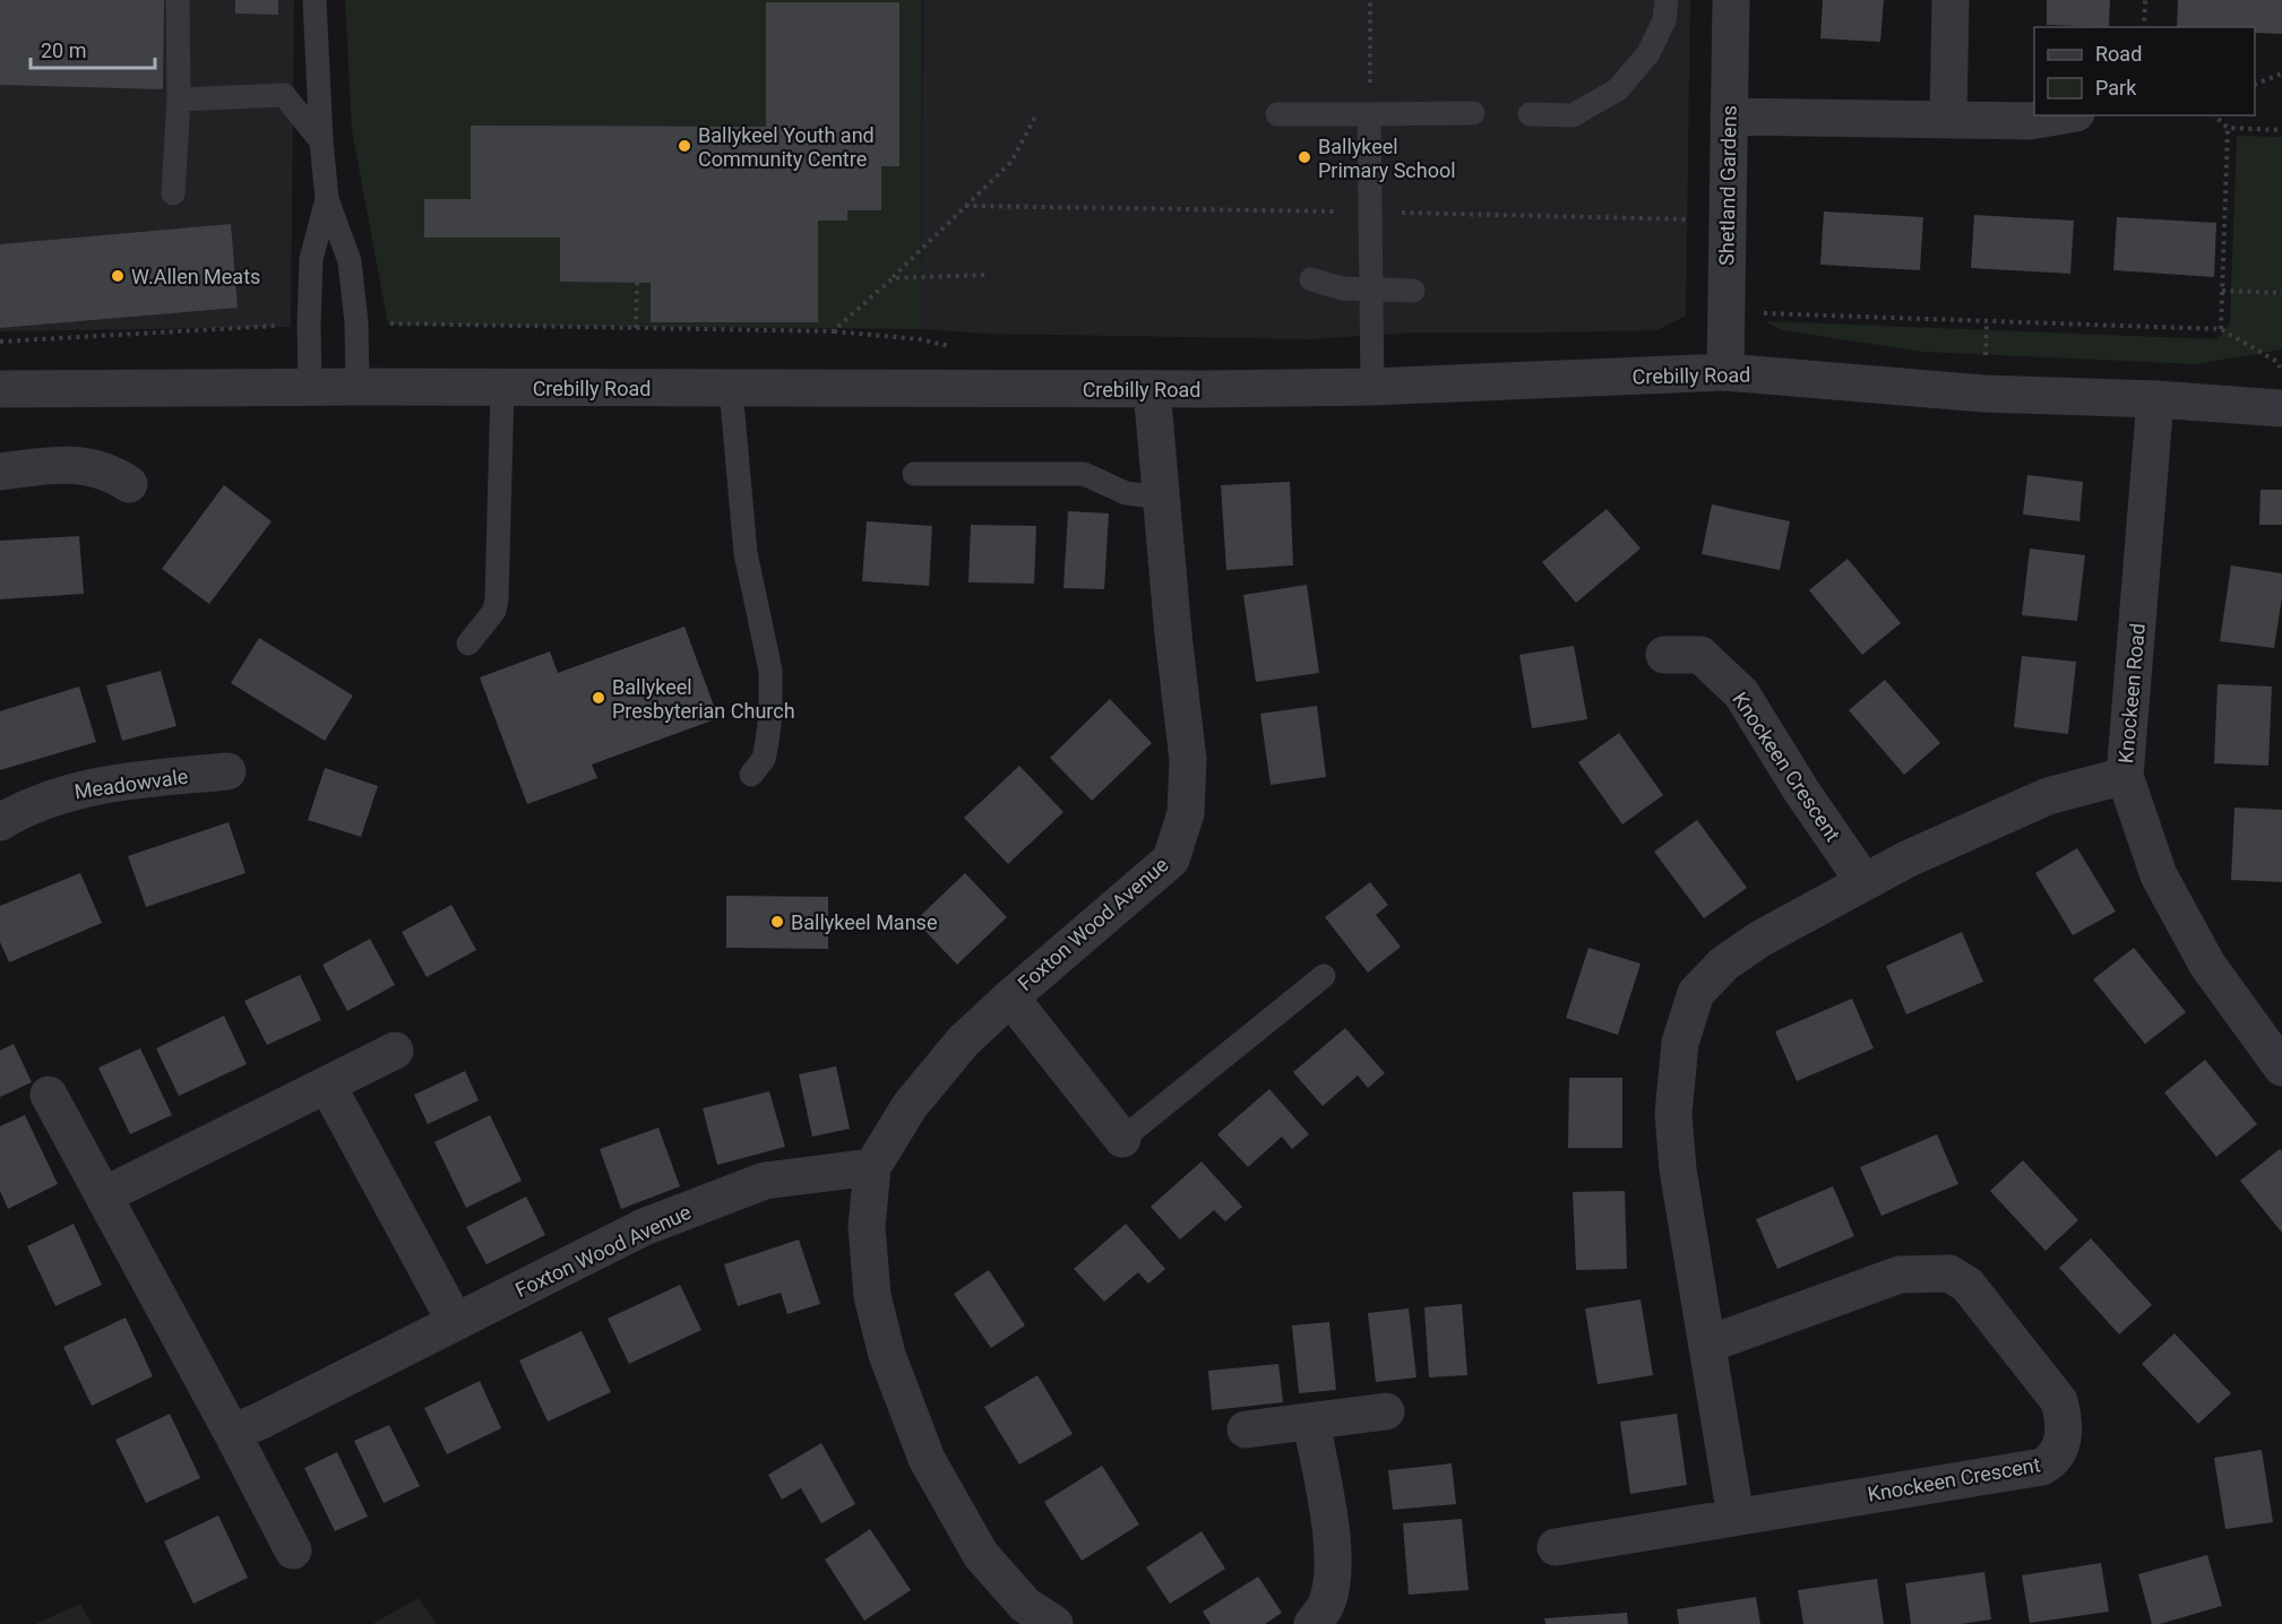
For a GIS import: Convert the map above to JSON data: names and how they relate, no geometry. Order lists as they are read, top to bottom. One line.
{"streets":{"street":["Shetland Gardens","Crebilly Road","Knockeen Road","Knockeen Crescent","Meadowvale","Foxton Wood Avenue"]},"crossings":[["Shetland Gardens","Crebilly Road"],["Crebilly Road","Knockeen Road"],["Crebilly Road","Foxton Wood Avenue"]],"places":["Ballykeel Youth and Community Centre","Ballykeel Primary School","W.Allen Meats","Ballykeel Presbyterian Church","Ballykeel Manse"],"legend":["Road","Park"],"scale_bar":"20 m"}
